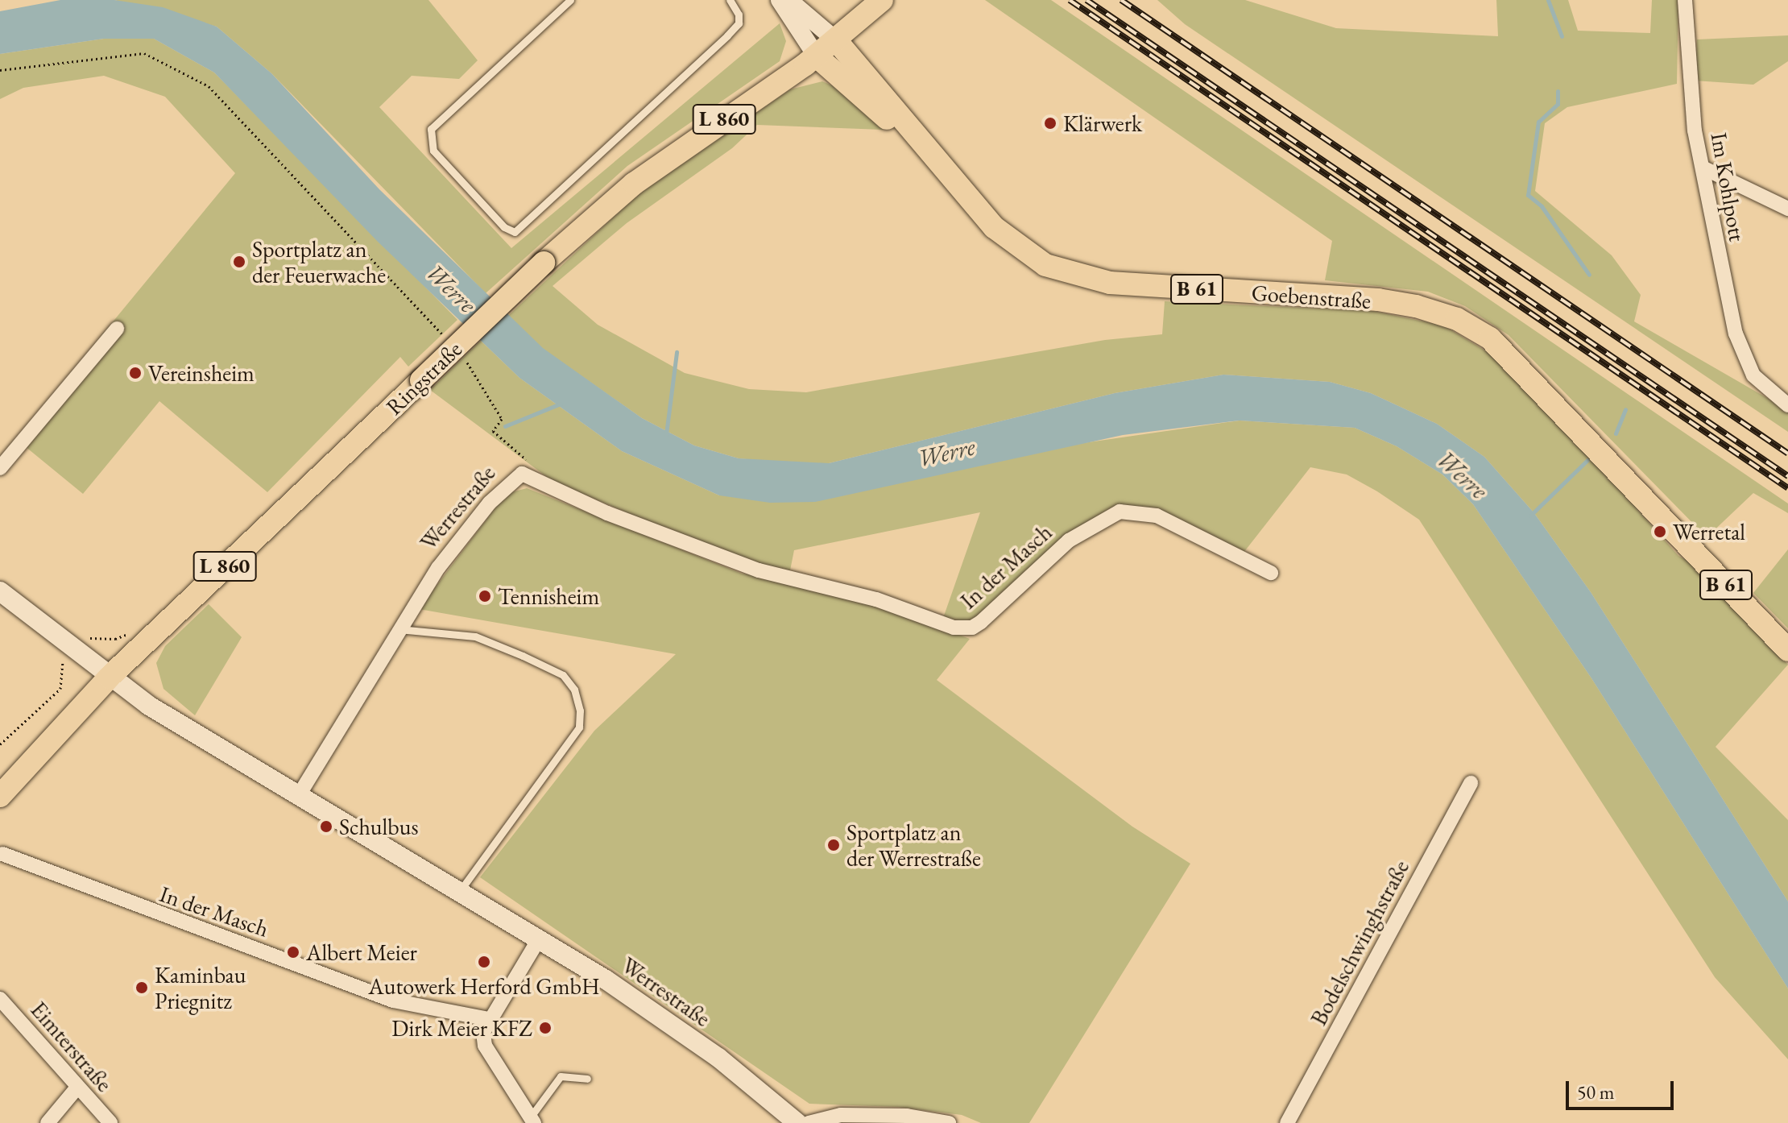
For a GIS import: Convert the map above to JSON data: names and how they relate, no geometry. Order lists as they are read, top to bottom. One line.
{"streets":{"main road":["L 860","B 61","Goebenstraße","Ringstraße","Werrestraße"],"street":["Im Kohlpott","In der Masch","Bodelschwinghstraße","Eimterstraße"]},"crossings":[["Goebenstraße","Ringstraße"],["Ringstraße","Werrestraße"],["Werrestraße","In der Masch"]],"water":["Werre"],"places":["Klärwerk","Sportplatz an der Feuerwache","Vereinsheim","Werretal","Tennisheim","Schulbus","Sportplatz an der Werrestraße","Albert Meier","Autowerk Herford GmbH","Kaminbau Priegnitz","Dirk Meier KFZ"],"scale_bar":"50 m"}
